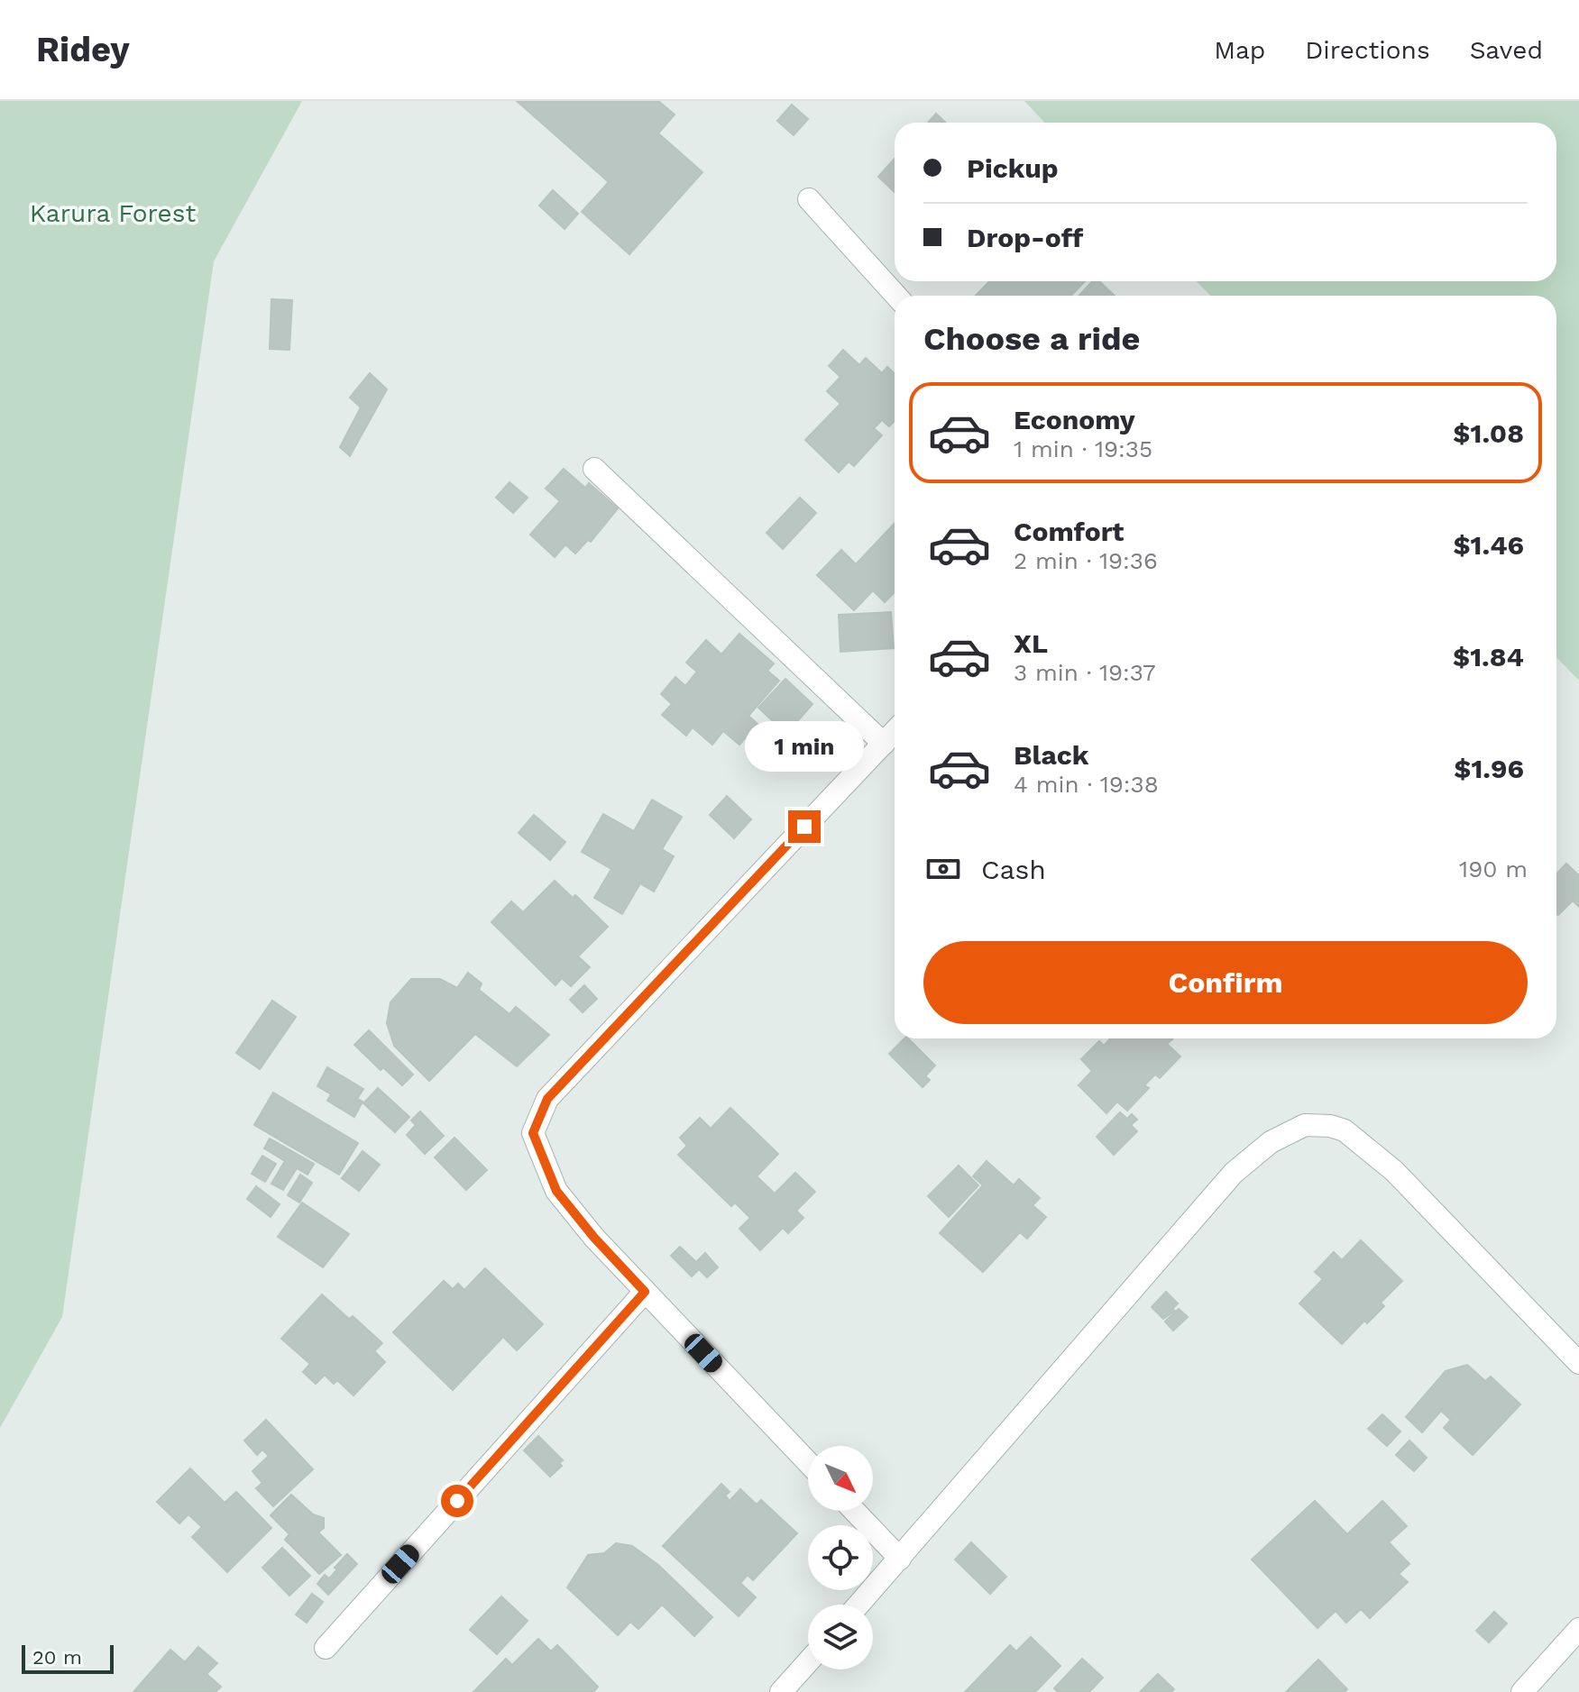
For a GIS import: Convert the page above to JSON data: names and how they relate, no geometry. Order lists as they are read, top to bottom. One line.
{"parks":["Karura Forest"],"scale_bar":"20 m","north":"bottom right","page":{"header":"Ridey","nav":["Map","Directions","Saved"],"banner":["Pickup","Drop-off"],"heading":"Choose a ride","list":[{"name":"Economy","note":"1 min · 19:35","value":"$1.08"},{"name":"Comfort","note":"2 min · 19:36","value":"$1.46"},{"name":"XL","note":"3 min · 19:37","value":"$1.84"},{"name":"Black","note":"4 min · 19:38","value":"$1.96"}],"bubble":"1 min","pay":["Cash","190 m"],"buttons":"Confirm","scale":"20 m"}}
